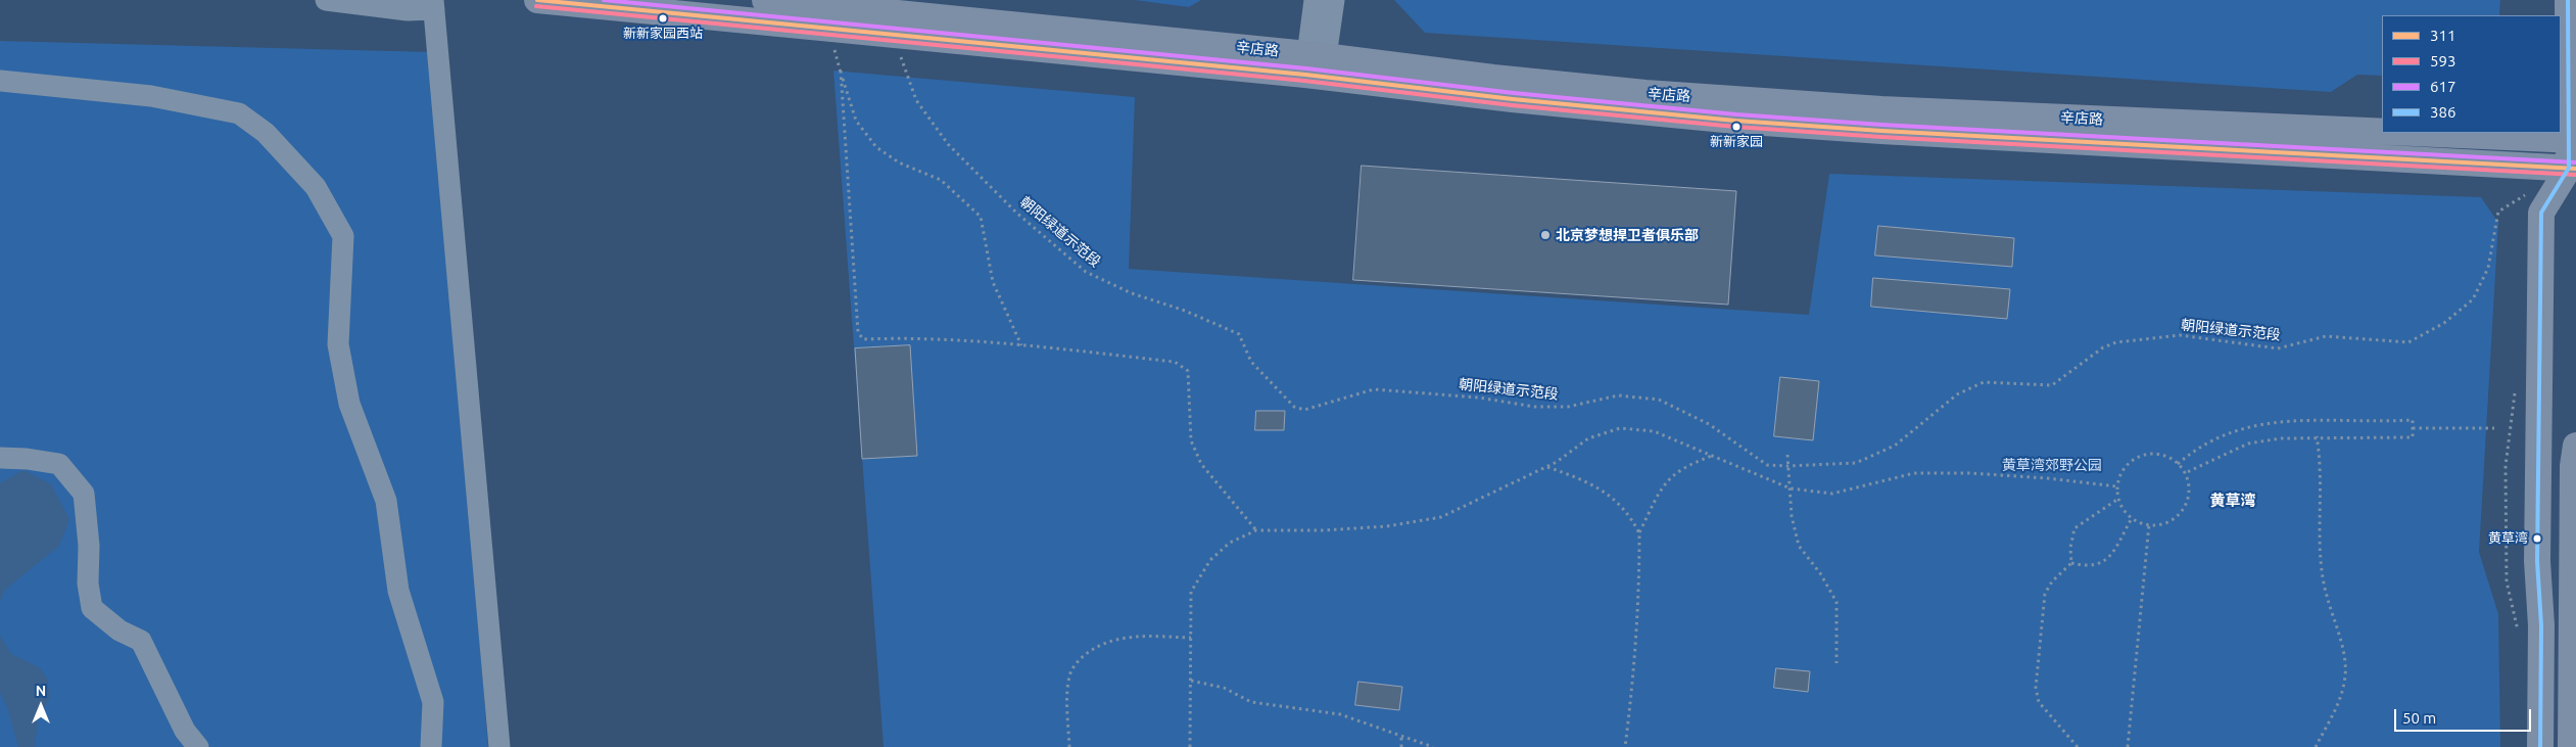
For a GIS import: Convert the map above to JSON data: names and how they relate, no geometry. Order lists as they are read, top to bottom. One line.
{"streets":{"main road":["辛店路"],"path":["朝阳绿道示范段"]},"crossings":[["辛店路","朝阳绿道示范段"]],"districts":["黄草湾"],"parks":["黄草湾郊野公园"],"places":["新新家园西站","新新家园","北京梦想捍卫者俱乐部","黄草湾"],"lines":["transit line 311","transit line 617","transit line 386","transit line 593"],"legend":["311","593","617","386"],"scale_bar":"50 m","north":"top"}
